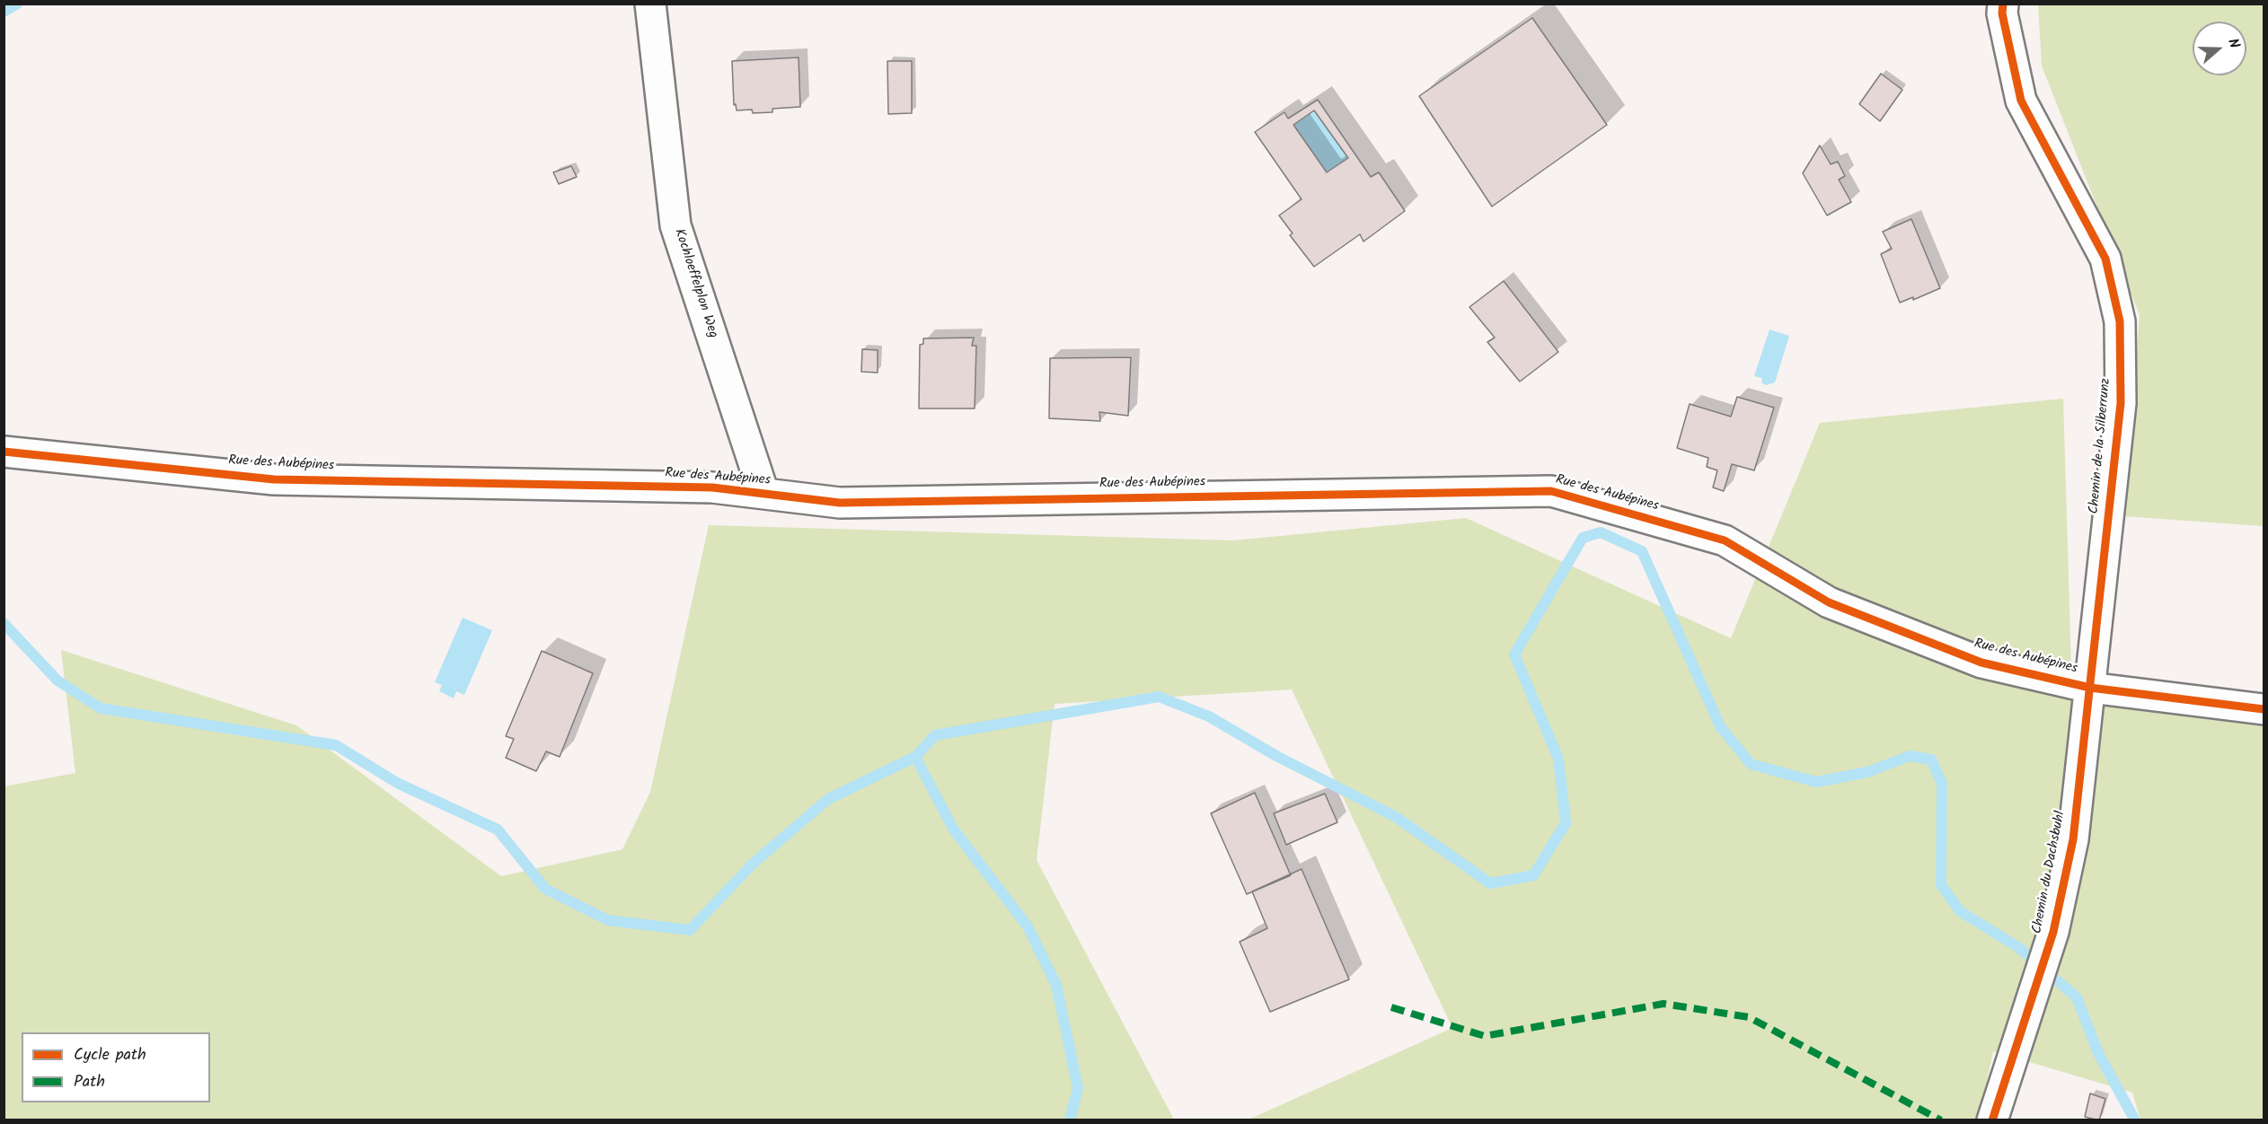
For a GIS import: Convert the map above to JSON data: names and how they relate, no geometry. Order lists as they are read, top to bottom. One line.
{"streets":{"street":["Kochloeffelplon Weg","Chemin de la Silberrunz","Rue des Aubépines","Chemin du Dachsbuhl"]},"crossings":[["Kochloeffelplon Weg","Rue des Aubépines"],["Chemin de la Silberrunz","Rue des Aubépines"],["Chemin de la Silberrunz","Chemin du Dachsbuhl"],["Rue des Aubépines","Chemin du Dachsbuhl"]],"legend":["Cycle path","Path"],"north":"right"}
